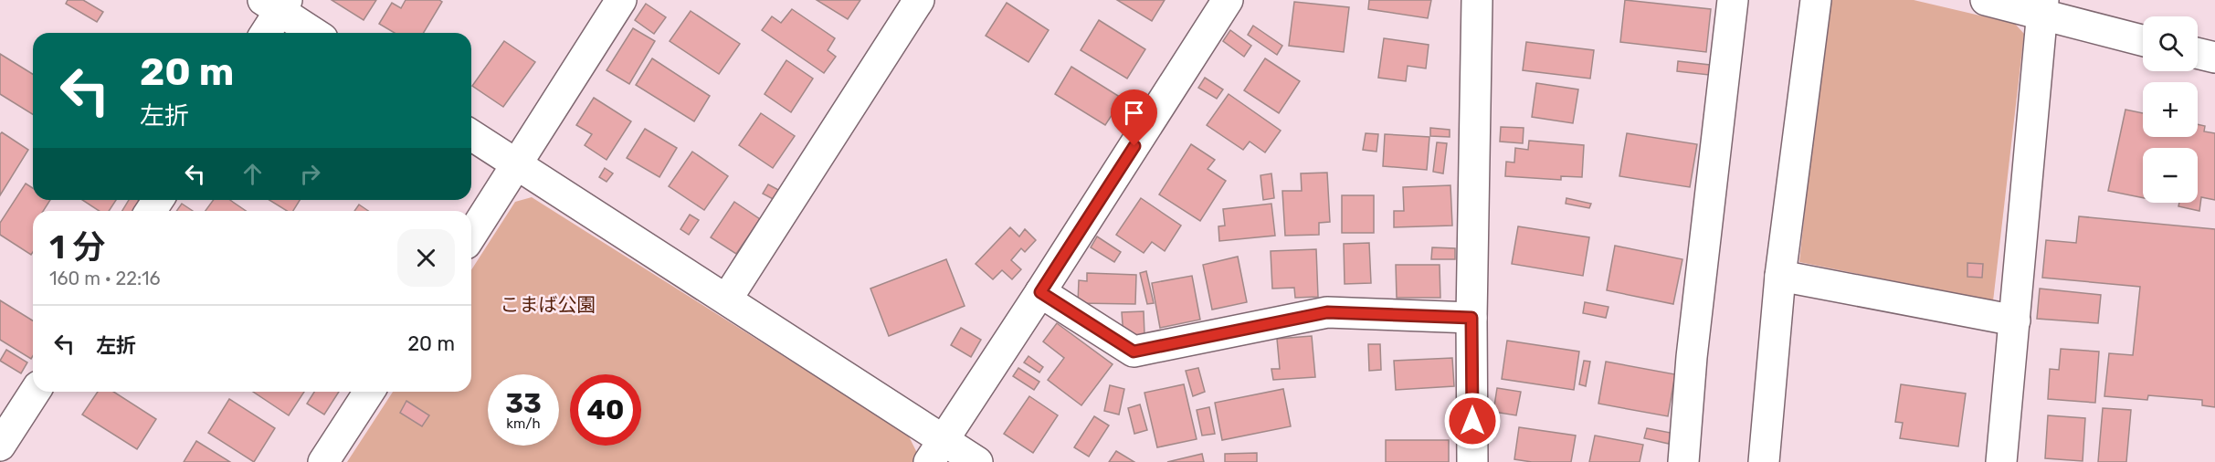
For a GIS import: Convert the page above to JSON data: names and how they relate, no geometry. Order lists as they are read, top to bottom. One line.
{"parks":["こまば公園"],"page":{"map_buttons":["+","−"],"turn":["20 m","左折"],"heading":["1 分","160 m · 22:16"],"list":[{"name":"左折","value":"20 m"}],"speed":"33 km/h","limit":"40"}}
